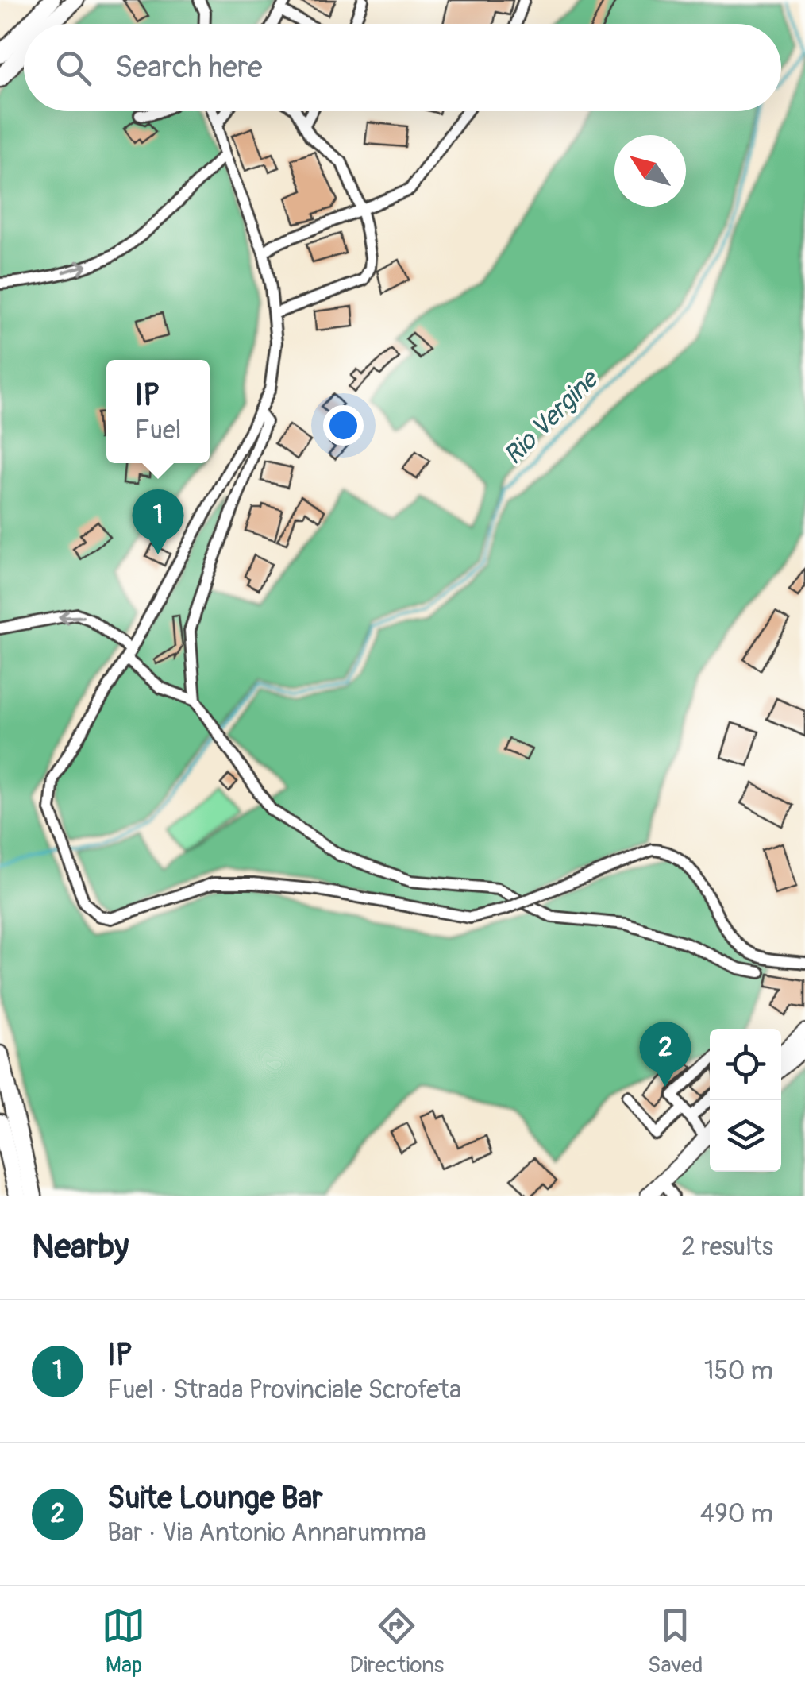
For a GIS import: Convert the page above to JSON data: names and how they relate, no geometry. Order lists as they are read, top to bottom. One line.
{"water":["Rio Vergine"],"north":"top left","page":{"search":"Search here","popup":["IP","Fuel"],"pins":["1","2"],"heading":["Nearby","2 results"],"list":[{"mark":"1","name":"IP","note":"Fuel · Strada Provinciale Scrofeta","value":"150 m"},{"mark":"2","name":"Suite Lounge Bar","note":"Bar · Via Antonio Annarumma","value":"490 m"}],"nav":["Map","Directions","Saved"]}}
